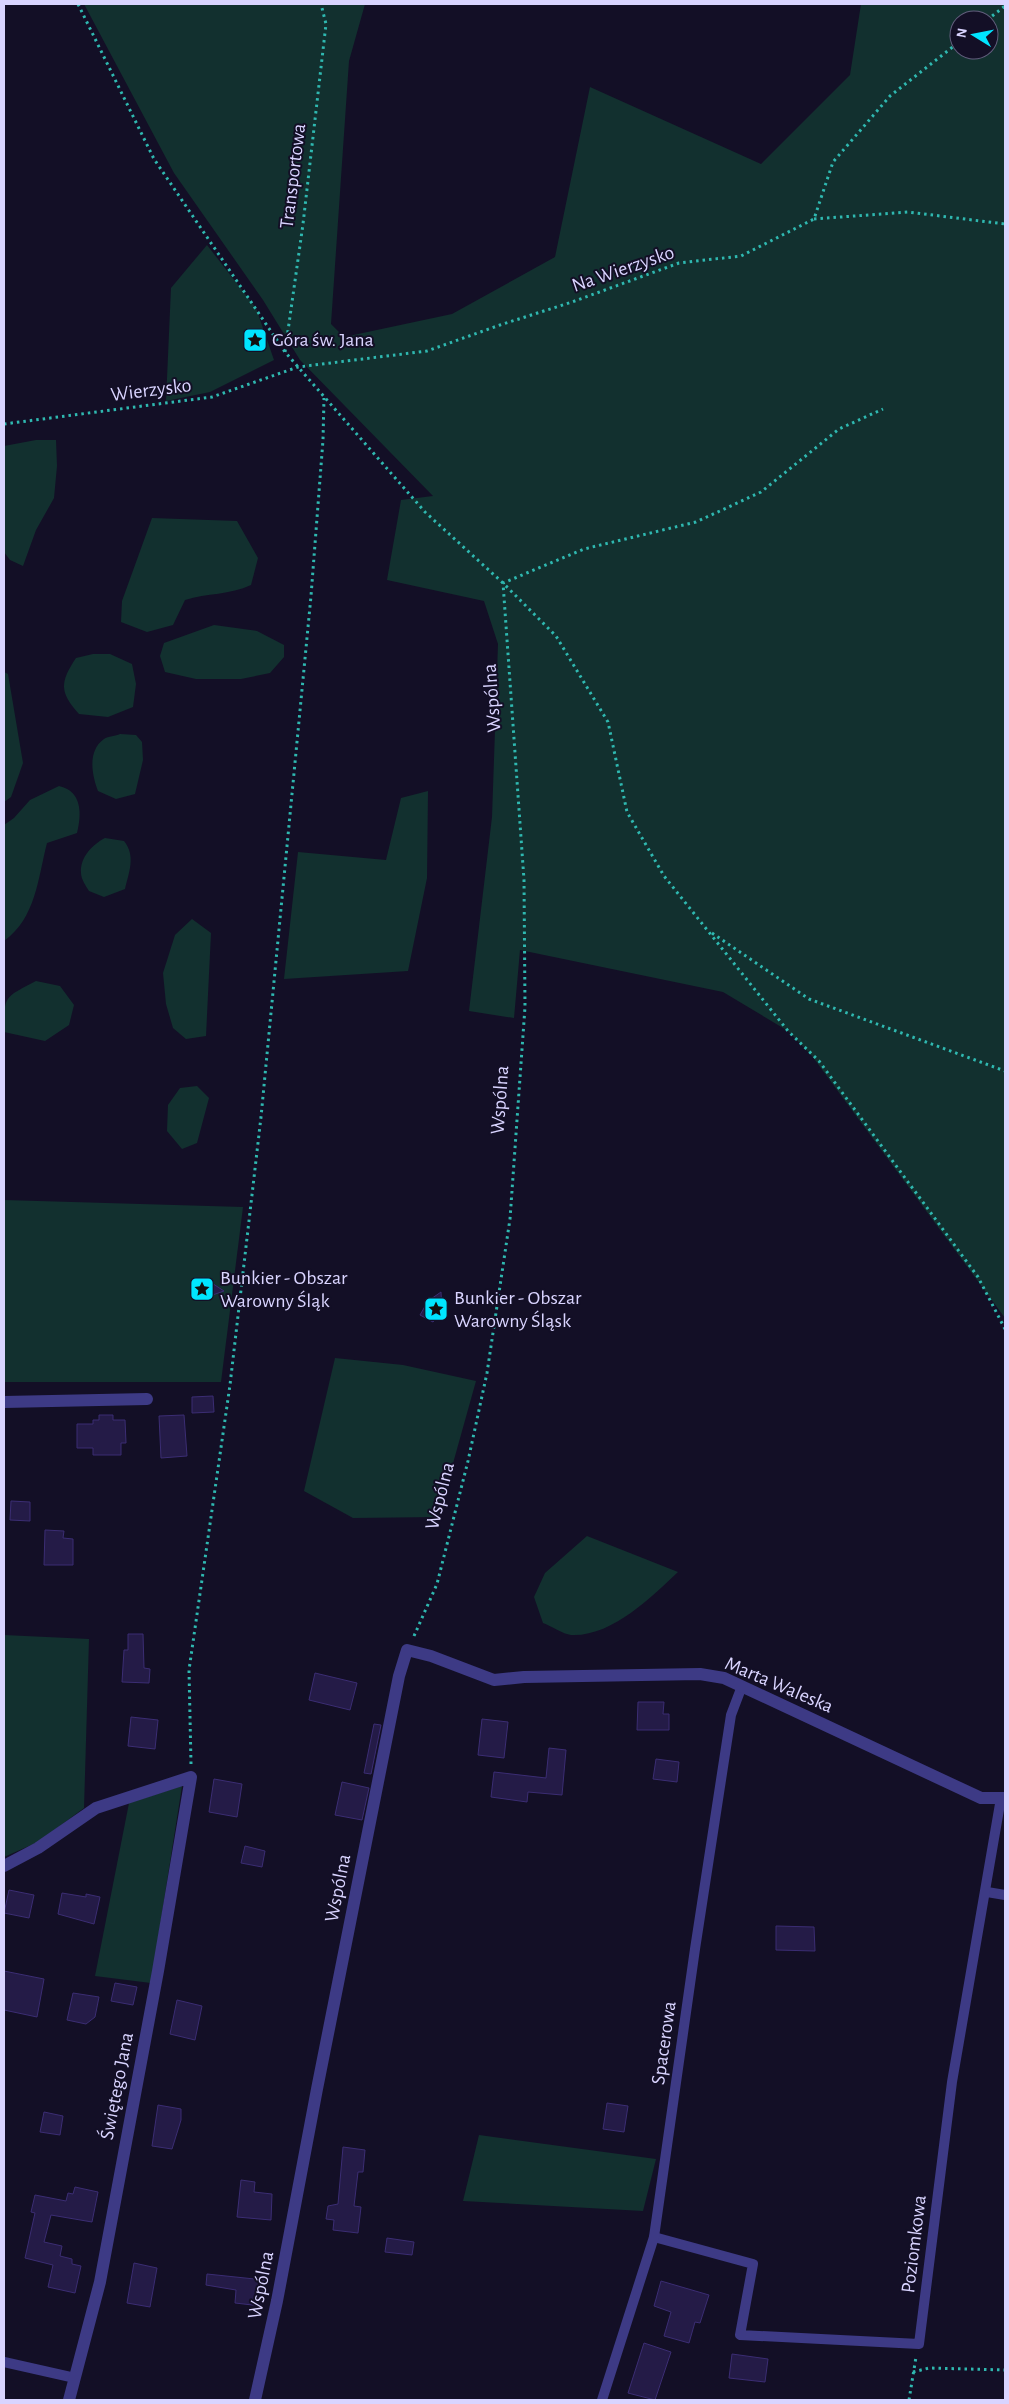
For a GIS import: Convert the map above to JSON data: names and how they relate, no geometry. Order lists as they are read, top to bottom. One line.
{"streets":{"street":["Wspólna","Marta Waleska","Świętego Jana"],"lane":["Spacerowa","Poziomkowa"],"path":["Transportowa","Na Wierzysko","Wierzysko"]},"crossings":[["Na Wierzysko","Wierzysko"],["Wspólna","Marta Waleska"],["Marta Waleska","Spacerowa"],["Marta Waleska","Poziomkowa"]],"places":{"place":["Góra św. Jana","Bunkier - Obszar Warowny Śląk","Bunkier - Obszar Warowny Śląsk"]},"north":"left"}
